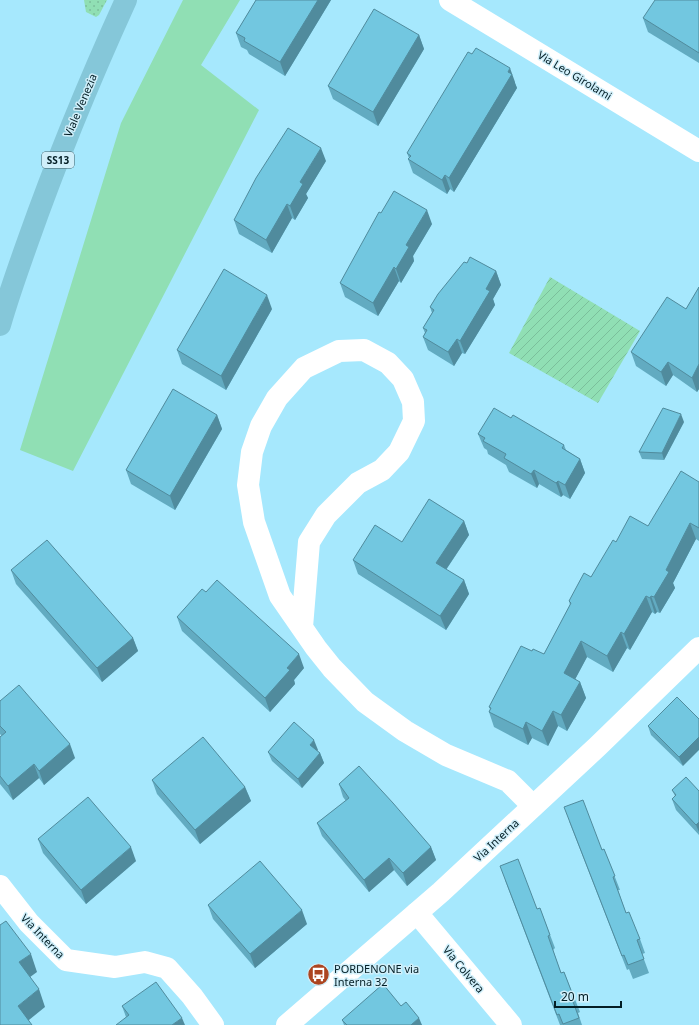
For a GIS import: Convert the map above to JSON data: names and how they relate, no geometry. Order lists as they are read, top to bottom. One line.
{"streets":{"main road":["Viale Venezia","SS13"],"street":["Via Leo Girolami","Via Interna","Via Colvera"]},"crossings":[["Via Interna","Via Colvera"]],"places":{"bus stop":["PORDENONE via Interna 32"]},"scale_bar":"20 m"}
